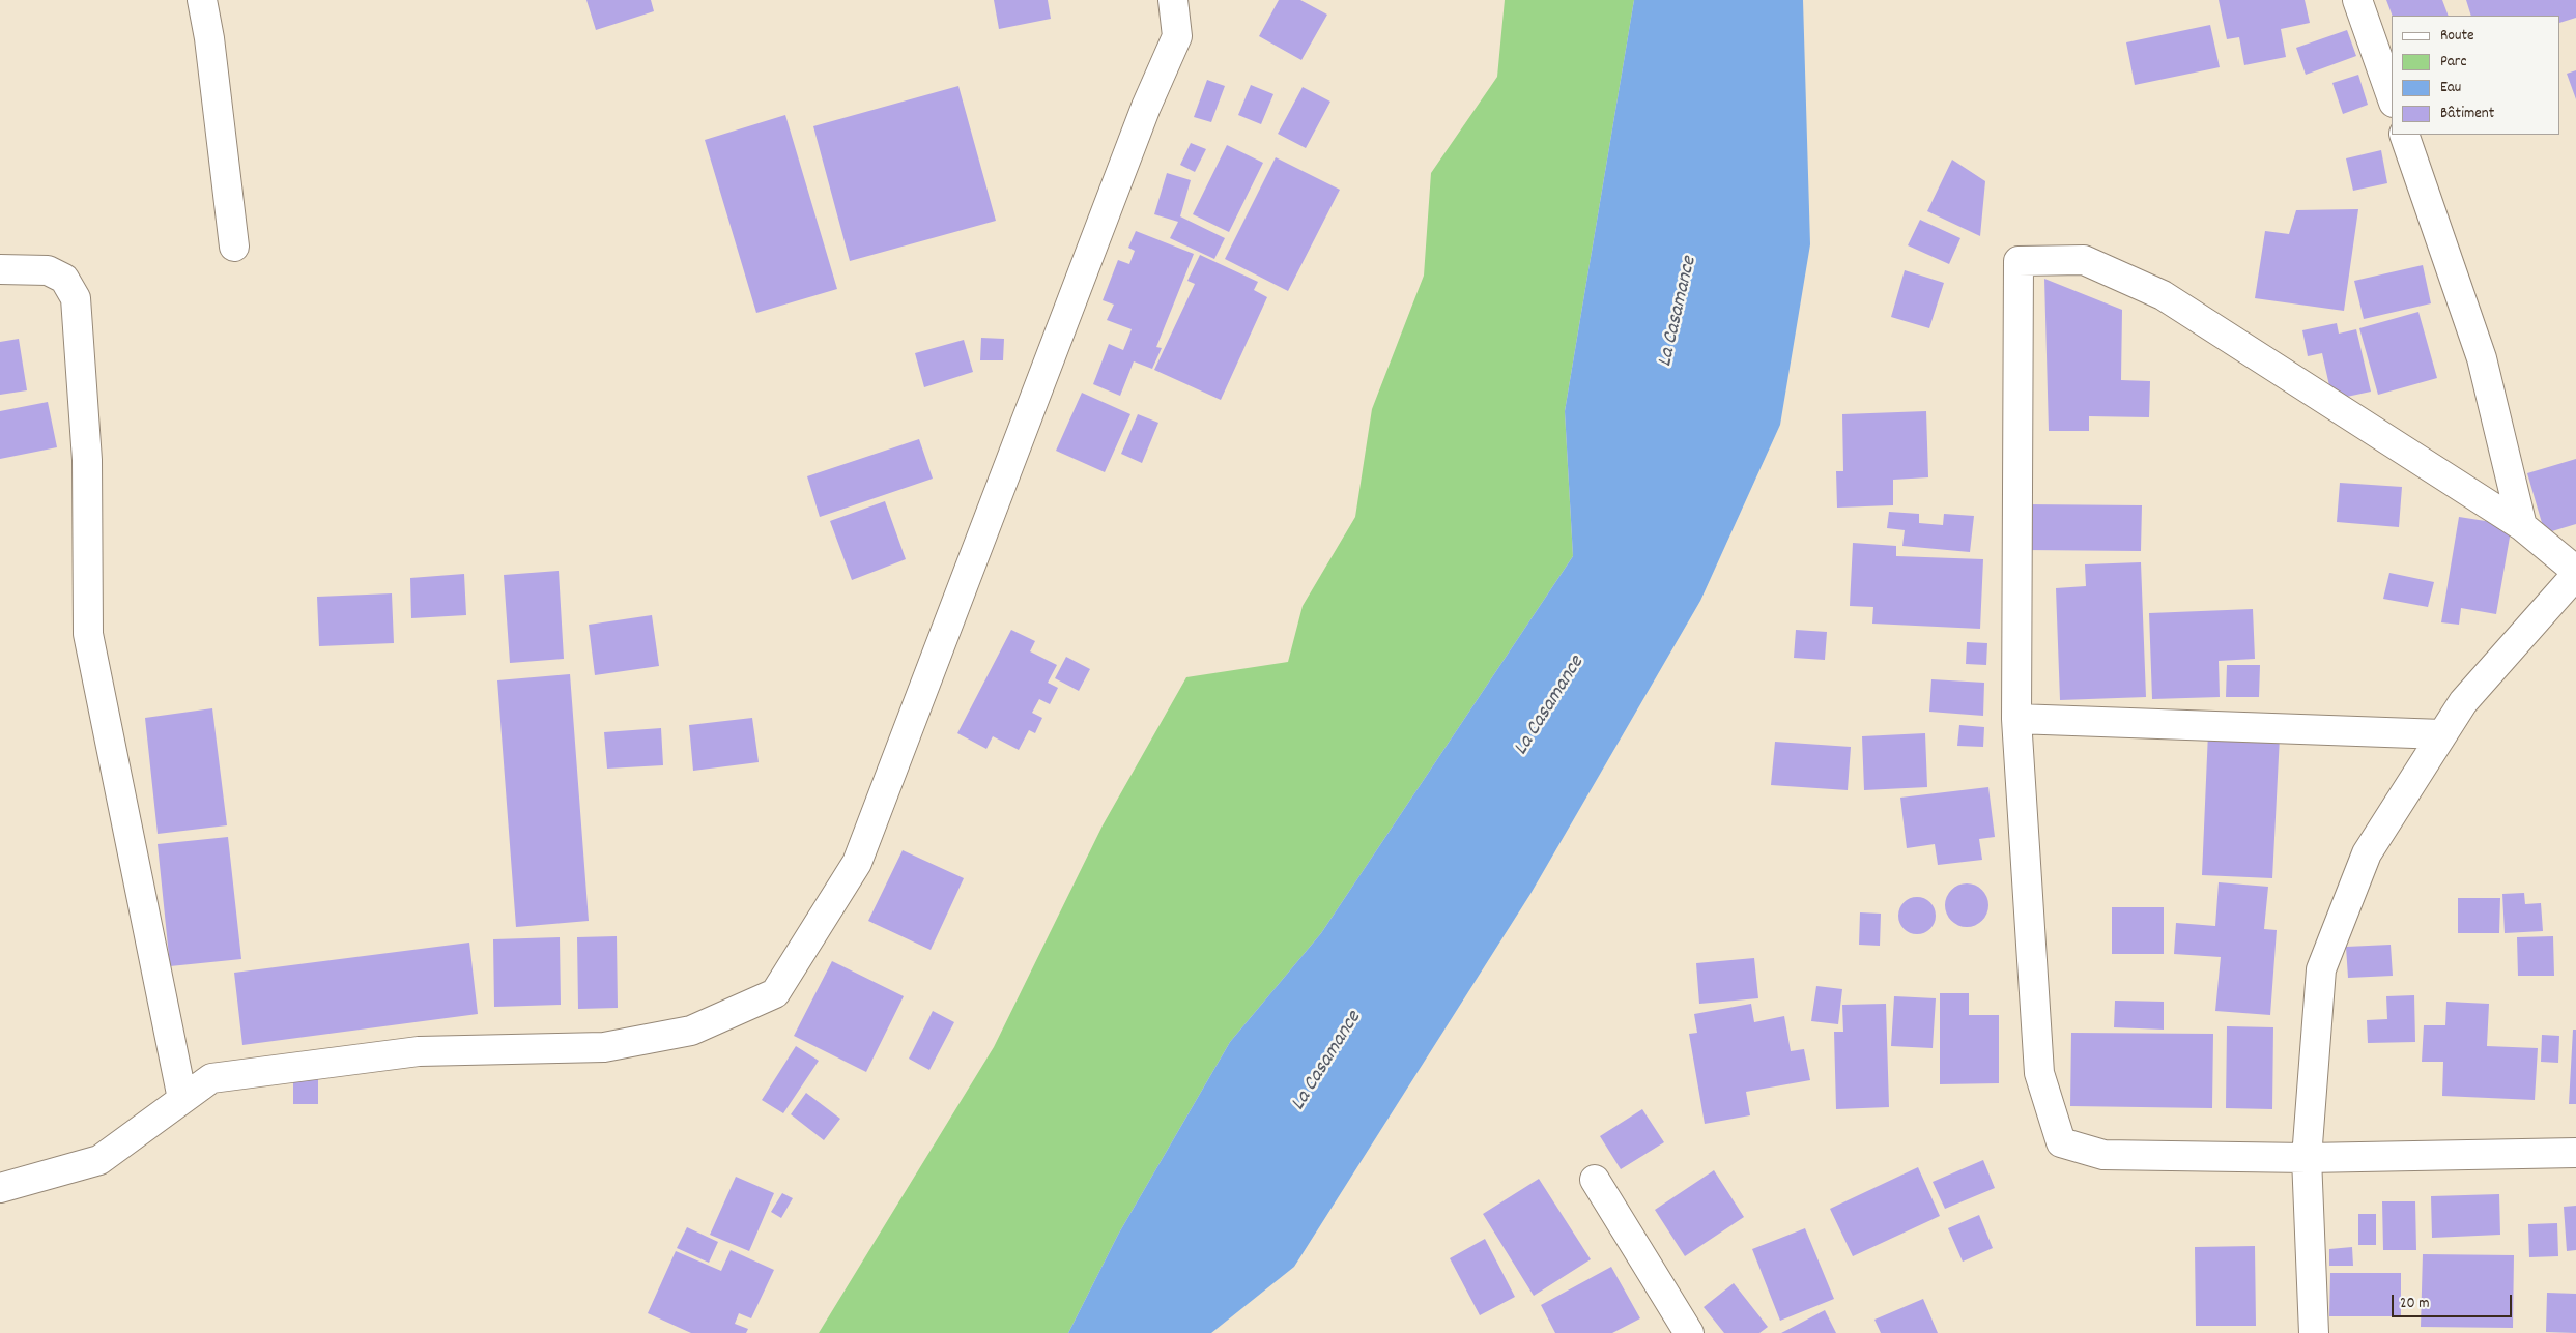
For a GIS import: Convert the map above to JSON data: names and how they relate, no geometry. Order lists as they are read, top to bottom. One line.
{"water":["La Casamance"],"legend":["Route","Parc","Eau","Bâtiment"],"scale_bar":"20 m"}
